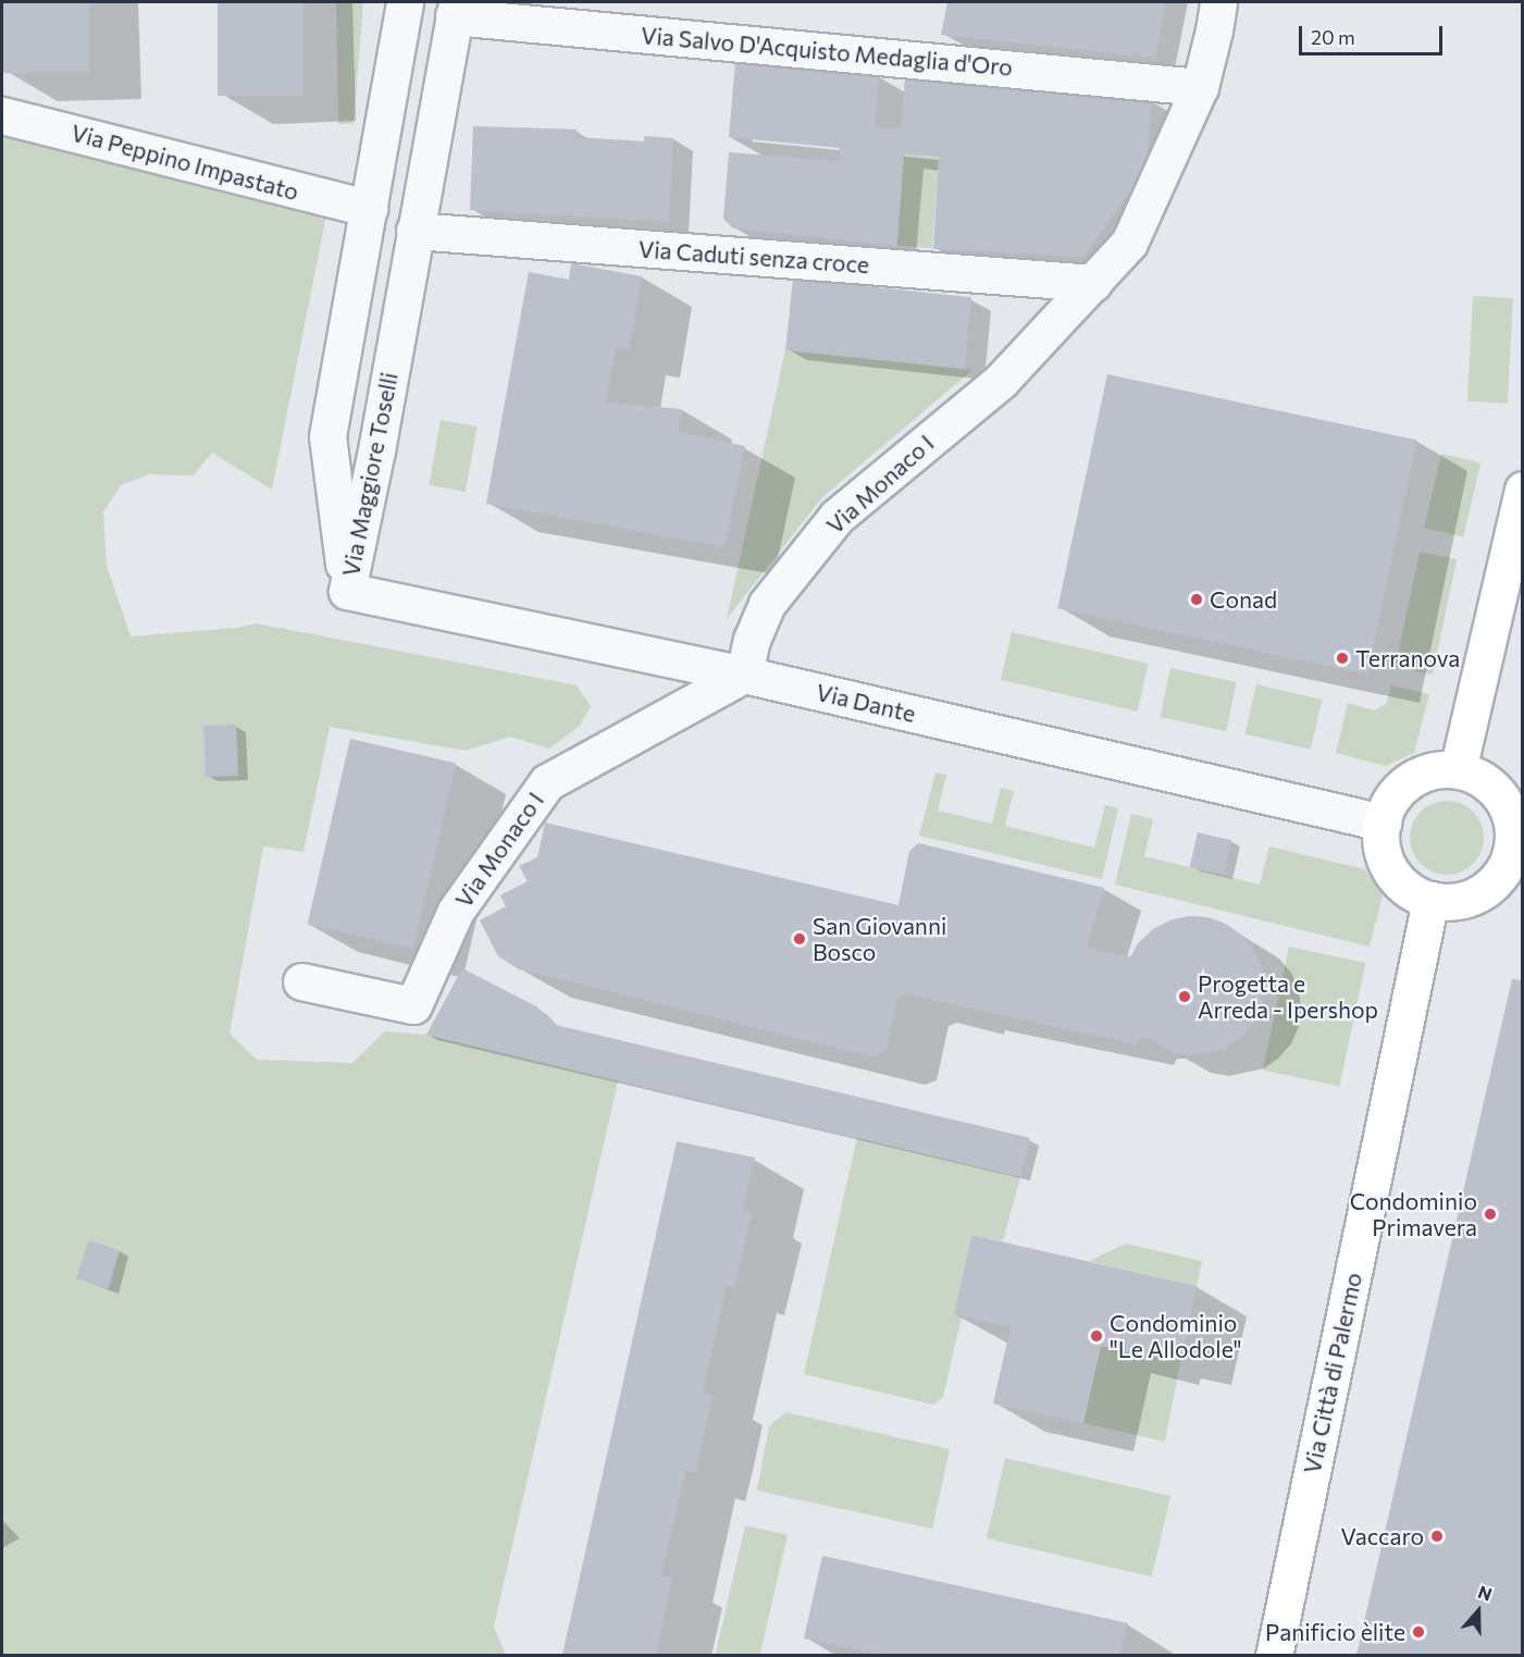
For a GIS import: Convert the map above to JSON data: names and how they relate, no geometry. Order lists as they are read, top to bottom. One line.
{"streets":{"main road":["Via Città di Palermo"],"street":["Via Salvo D'Acquisto Medaglia d'Oro","Via Peppino Impastato","Via Caduti senza croce","Via Maggiore Toselli","Via Monaco I","Via Dante"]},"crossings":[["Via Salvo D'Acquisto Medaglia d'Oro","Via Maggiore Toselli"],["Via Salvo D'Acquisto Medaglia d'Oro","Via Monaco I"],["Via Peppino Impastato","Via Maggiore Toselli"],["Via Caduti senza croce","Via Maggiore Toselli"],["Via Caduti senza croce","Via Monaco I"],["Via Maggiore Toselli","Via Dante"],["Via Monaco I","Via Dante"],["Via Dante","Via Città di Palermo"]],"places":["Conad","Terranova","San Giovanni Bosco","Progetta e Arreda - Ipershop","Condominio Primavera","Condominio \"Le Allodole\"","Vaccaro","Panificio èlite"],"scale_bar":"20 m","north":"top"}
